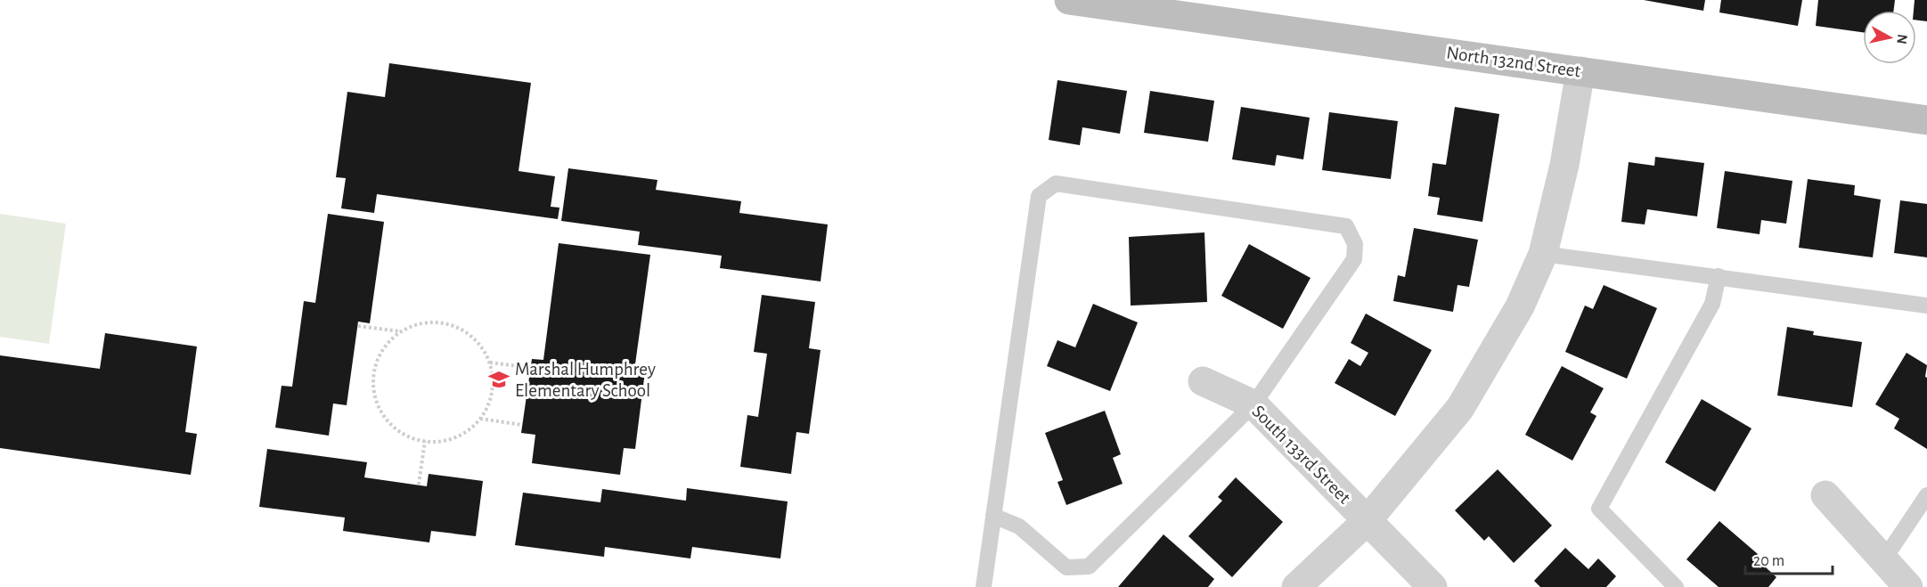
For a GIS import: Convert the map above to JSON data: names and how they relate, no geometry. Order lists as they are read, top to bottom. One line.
{"streets":{"street":["North 132nd Street","South 133rd Street"]},"places":{"school or university":["Marshal Humphrey Elementary School"]},"scale_bar":"20 m","north":"right"}
